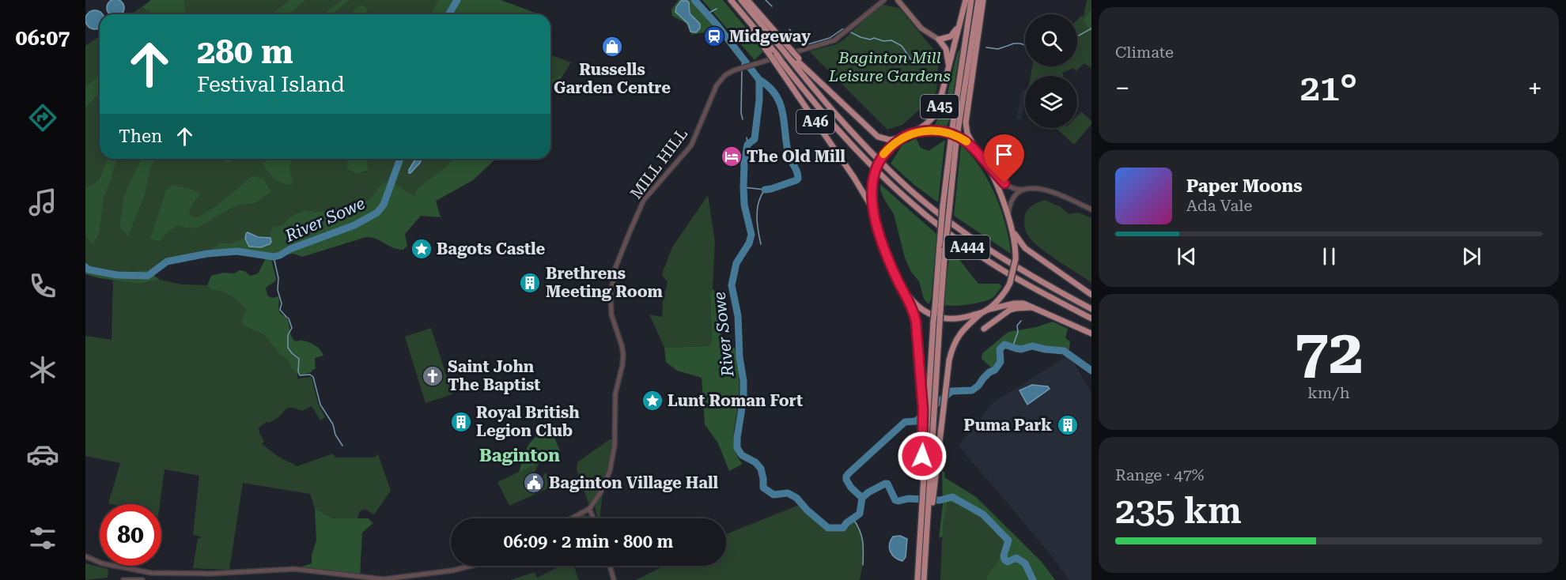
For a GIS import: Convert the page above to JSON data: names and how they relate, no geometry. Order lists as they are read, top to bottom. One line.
{"streets":{"highway":["A45","A46","A444"],"street":["MILL HILL"]},"crossings":[["A46","A444"]],"districts":["Baginton"],"water":["River Sowe"],"parks":["Baginton Mill Leisure Gardens"],"places":{"station":["Midgeway"],"shop":["Russells Garden Centre"],"hotel":["The Old Mill"],"place":["Bagots Castle","Lunt Roman Fort"],"building":["Brethrens Meeting Room","Royal British Legion Club","Puma Park"],"church":["Saint John The Baptist"],"public building":["Baginton Village Hall"]},"page":{"tabs":"06:07","tile":["Climate",["72","km/h"],["Range · 47%","235 km"]],"turn":["280 m","Festival Island"],"heat":["−","21°","+"],"then":"Then","song":["Paper Moons","Ada Vale"],"limit":"80","trip":"06:09 · 2 min · 800 m"}}
